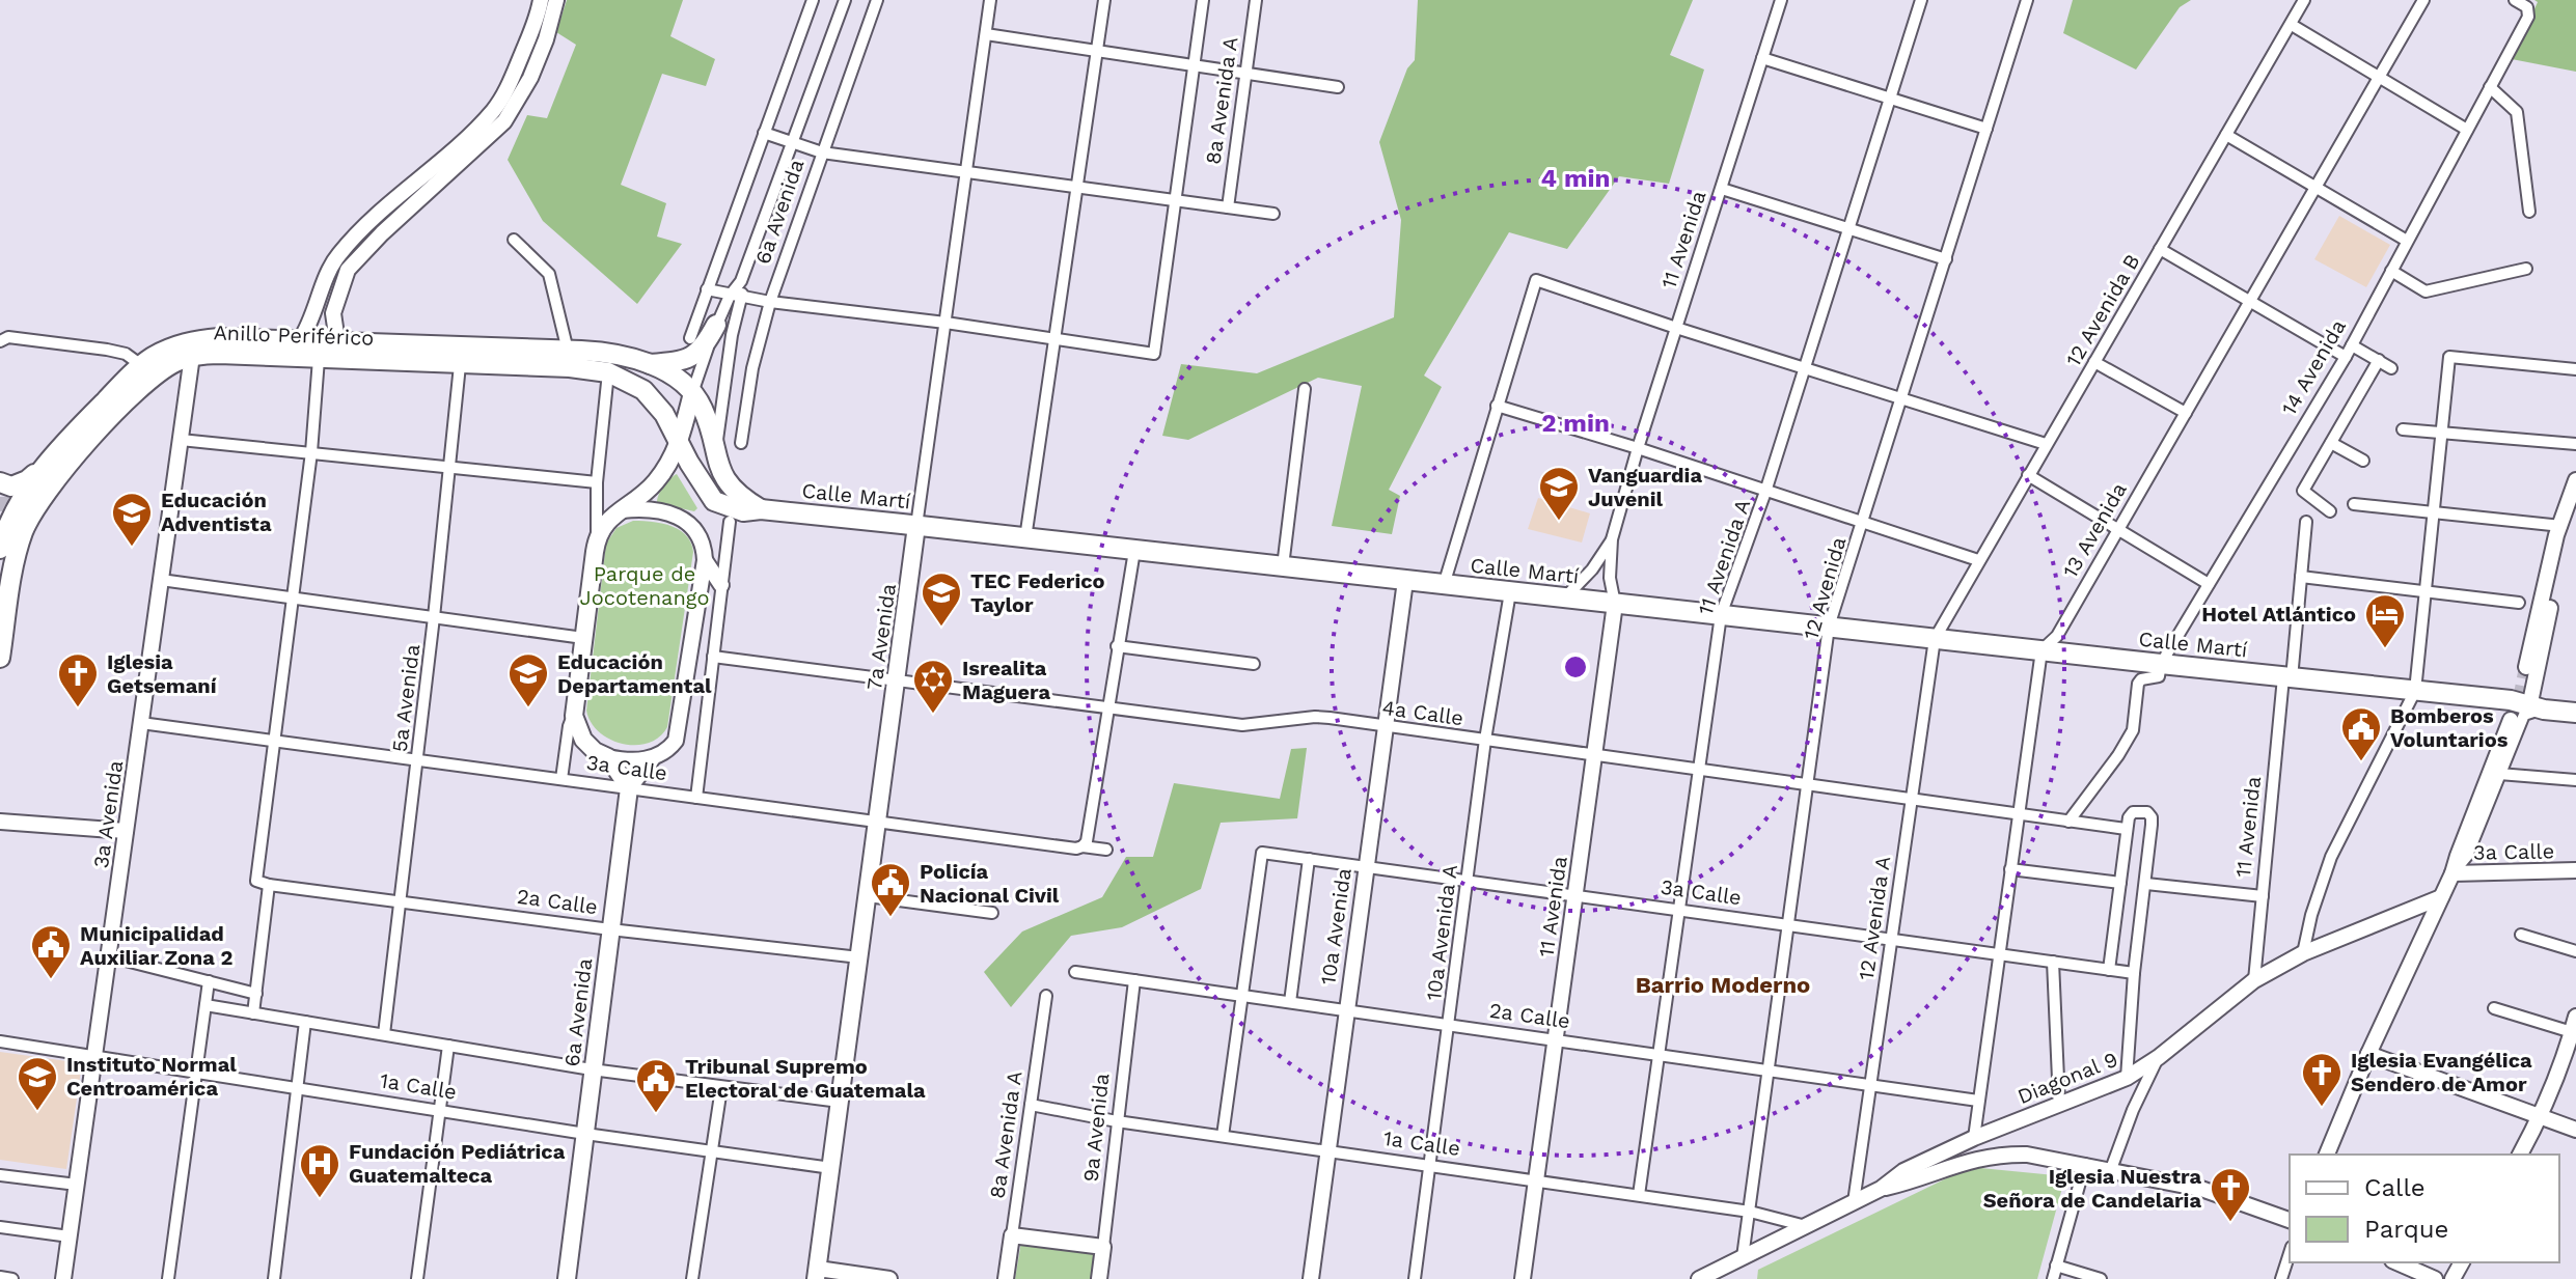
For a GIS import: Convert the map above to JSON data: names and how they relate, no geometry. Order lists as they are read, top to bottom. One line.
{"streets":{"highway":["Anillo Periférico","Calle Martí"],"main road":["6a Avenida","7a Avenida"],"street":["8a Avenida A","11 Avenida","12 Avenida B","14 Avenida","13 Avenida","11 Avenida A","12 Avenida","5a Avenida","4a Calle","3a Calle","3a Avenida","2a Calle","12 Avenida A","10a Avenida","10a Avenida A","Diagonal 9","1a Calle","9a Avenida"]},"crossings":[["8a Avenida A","1a Calle"],["6a Avenida","3a Calle"],["6a Avenida","2a Calle"],["6a Avenida","1a Calle"],["11 Avenida","Calle Martí"],["11 Avenida","4a Calle"],["11 Avenida","3a Calle"],["11 Avenida","2a Calle"],["11 Avenida","Diagonal 9"],["11 Avenida","1a Calle"],["12 Avenida B","Calle Martí"],["12 Avenida B","12 Avenida A"],["Anillo Periférico","Calle Martí"],["Anillo Periférico","5a Avenida"],["Anillo Periférico","3a Avenida"],["14 Avenida","Calle Martí"],["14 Avenida","4a Calle"],["Calle Martí","13 Avenida"],["Calle Martí","11 Avenida A"],["Calle Martí","12 Avenida"],["Calle Martí","7a Avenida"],["Calle Martí","12 Avenida A"],["Calle Martí","10a Avenida"],["Calle Martí","10a Avenida A"],["11 Avenida A","4a Calle"],["11 Avenida A","3a Calle"],["11 Avenida A","2a Calle"],["11 Avenida A","1a Calle"],["12 Avenida","4a Calle"],["12 Avenida","3a Calle"],["12 Avenida","2a Calle"],["12 Avenida","Diagonal 9"],["12 Avenida","1a Calle"],["7a Avenida","4a Calle"],["7a Avenida","3a Calle"],["7a Avenida","2a Calle"],["7a Avenida","1a Calle"],["5a Avenida","3a Calle"],["5a Avenida","2a Calle"],["4a Calle","12 Avenida A"],["4a Calle","10a Avenida"],["4a Calle","10a Avenida A"],["3a Calle","3a Avenida"],["3a Calle","2a Calle"],["3a Calle","12 Avenida A"],["3a Calle","10a Avenida"],["3a Calle","10a Avenida A"],["3a Avenida","1a Calle"],["2a Calle","12 Avenida A"],["2a Calle","10a Avenida"],["2a Calle","10a Avenida A"],["2a Calle","9a Avenida"],["12 Avenida A","Diagonal 9"],["10a Avenida","1a Calle"],["10a Avenida A","1a Calle"],["Diagonal 9","1a Calle"],["1a Calle","9a Avenida"]],"districts":["Barrio Moderno"],"parks":["Parque de Jocotenango"],"places":{"school or university":["Vanguardia Juvenil","Educación Adventista","TEC Federico Taylor","Educación Departamental","Instituto Normal Centroamérica"],"hotel":["Hotel Atlántico"],"church":["Iglesia Getsemaní","Iglesia Evangélica Sendero de Amor","Iglesia Nuestra Señora de Candelaria"],"synagogue":["Isrealita Maguera"],"public building":["Bomberos Voluntarios","Policía Nacional Civil","Municipalidad Auxiliar Zona 2","Tribunal Supremo Electoral de Guatemala"],"hospital":["Fundación Pediátrica Guatemalteca"]},"legend":["Calle","Parque"],"rings":["4 min","2 min"]}
